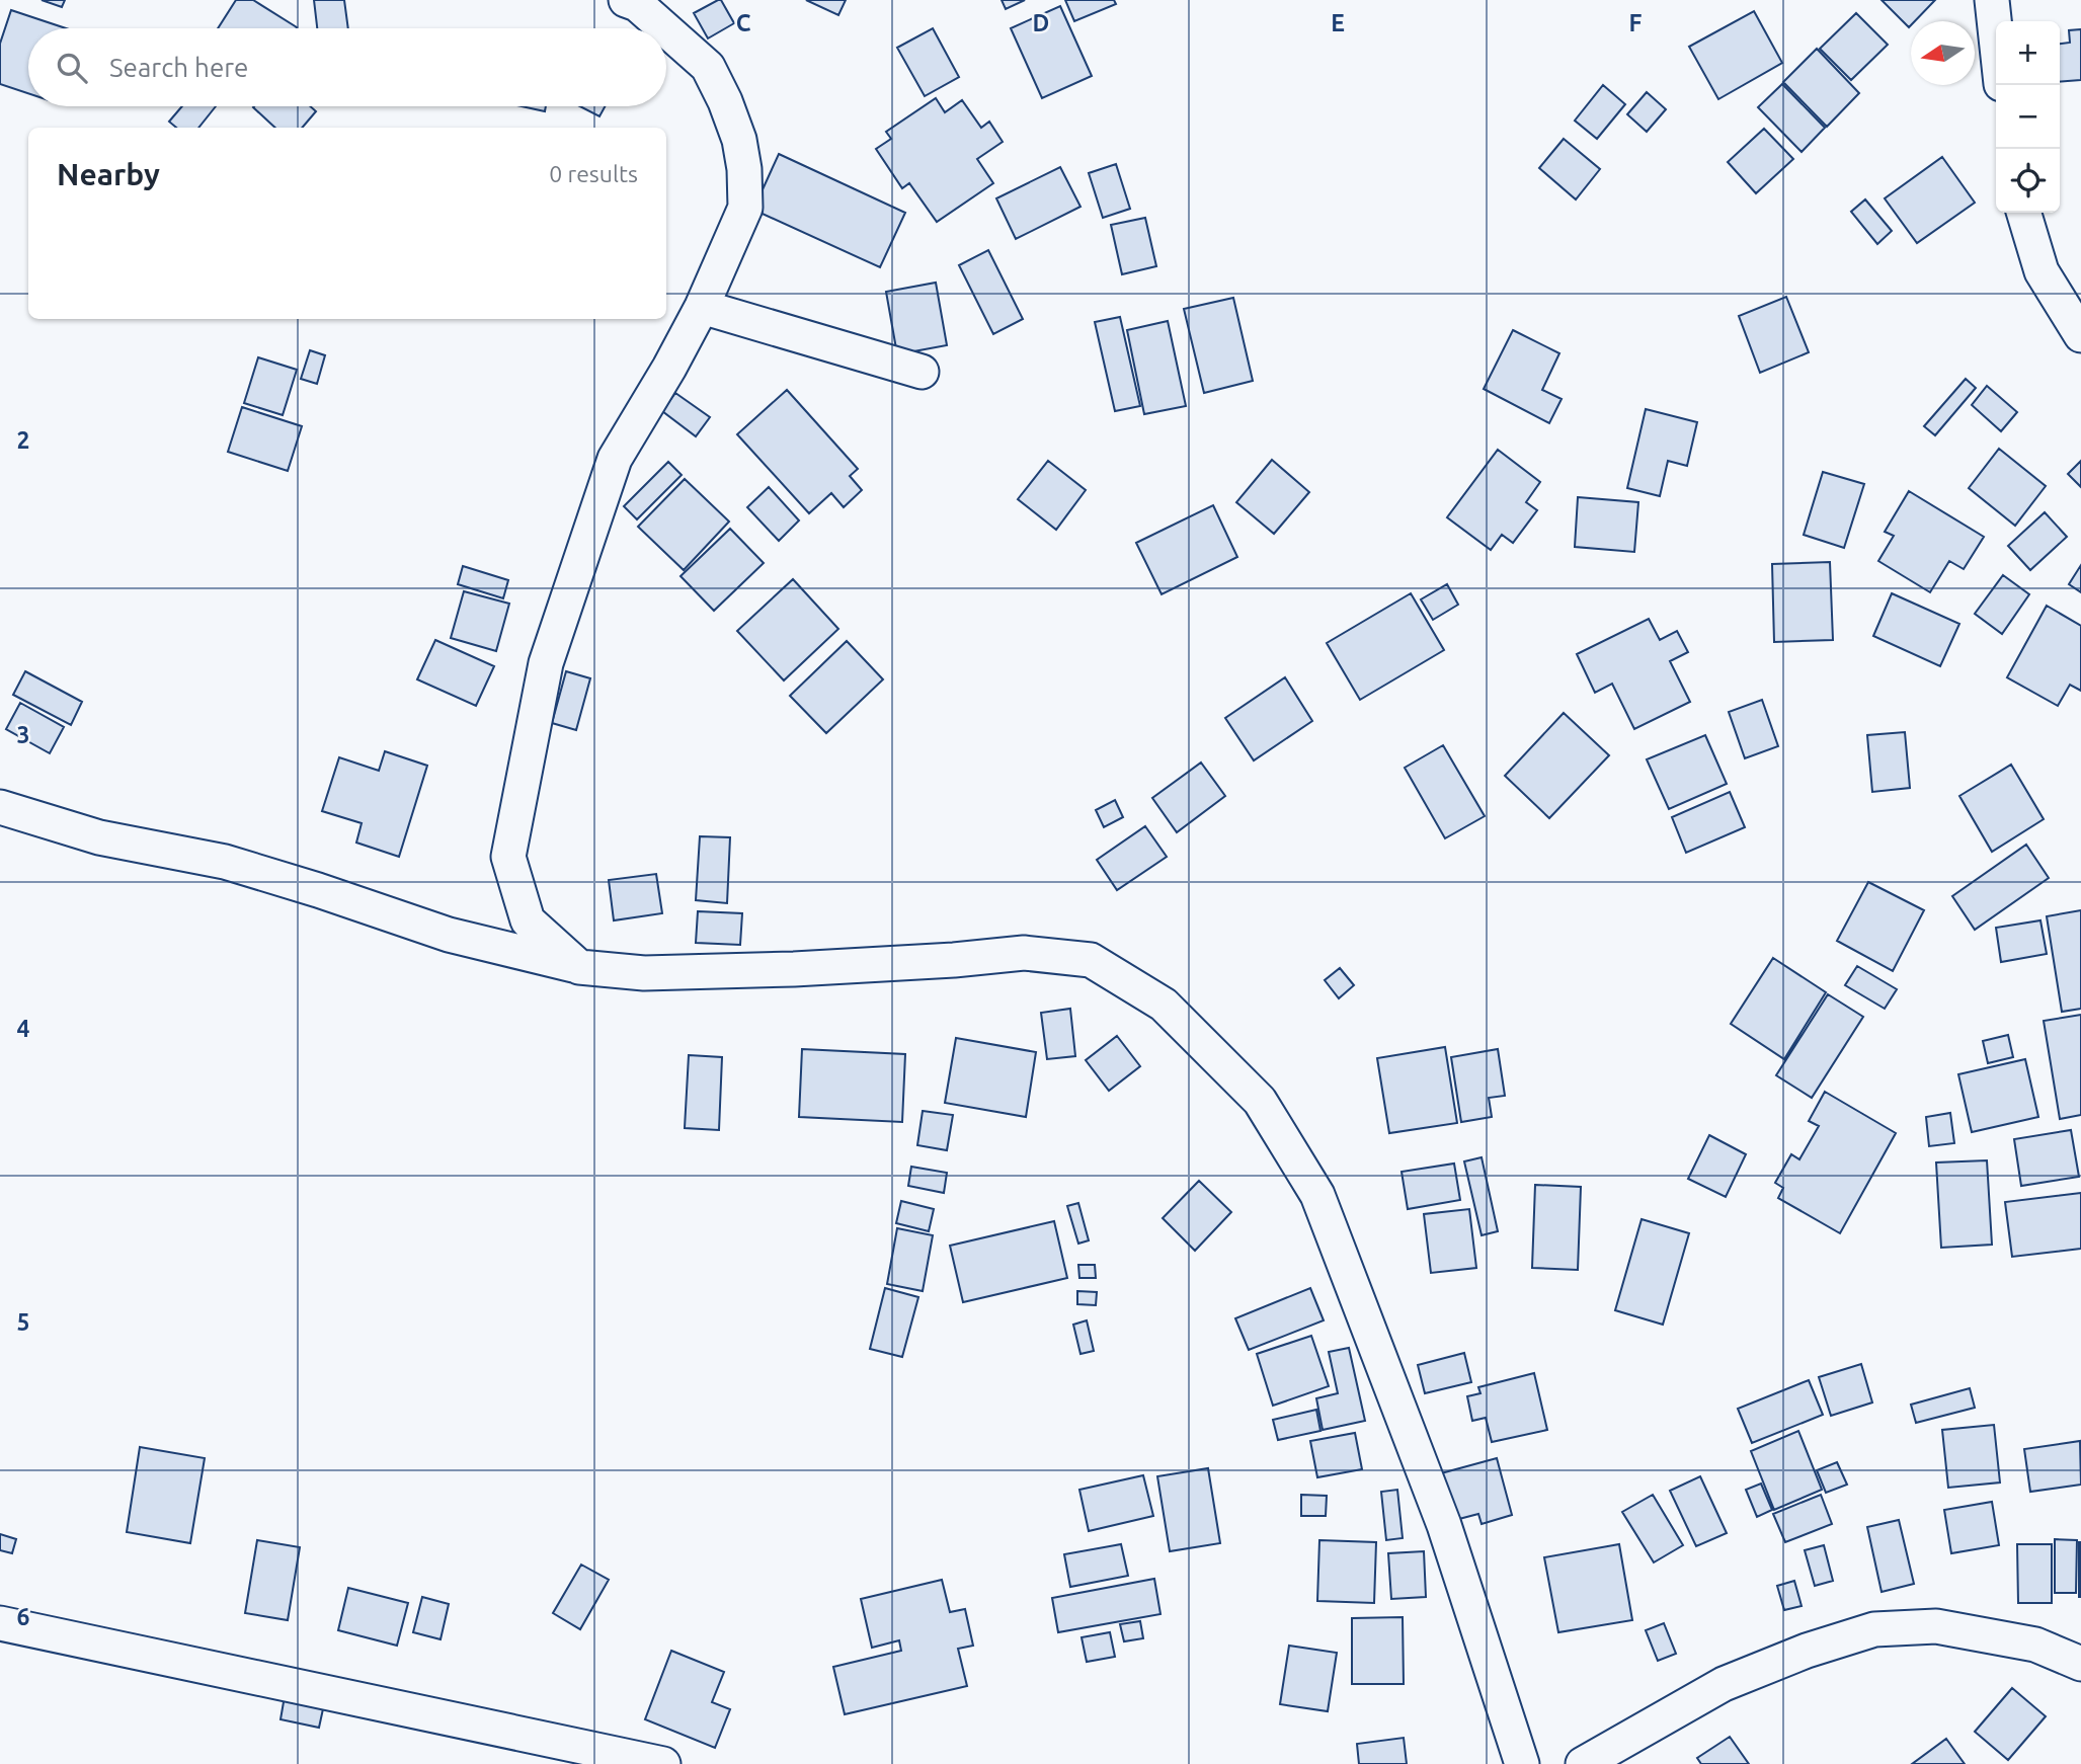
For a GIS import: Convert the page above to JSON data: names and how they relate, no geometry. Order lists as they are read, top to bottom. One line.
{"north":"left","page":{"map_buttons":["+","−"],"search":"Search here","heading":["Nearby","0 results"]},"grid":{"columns":["C","D","E","F"],"rows":["2","3","4","5","6"]}}
